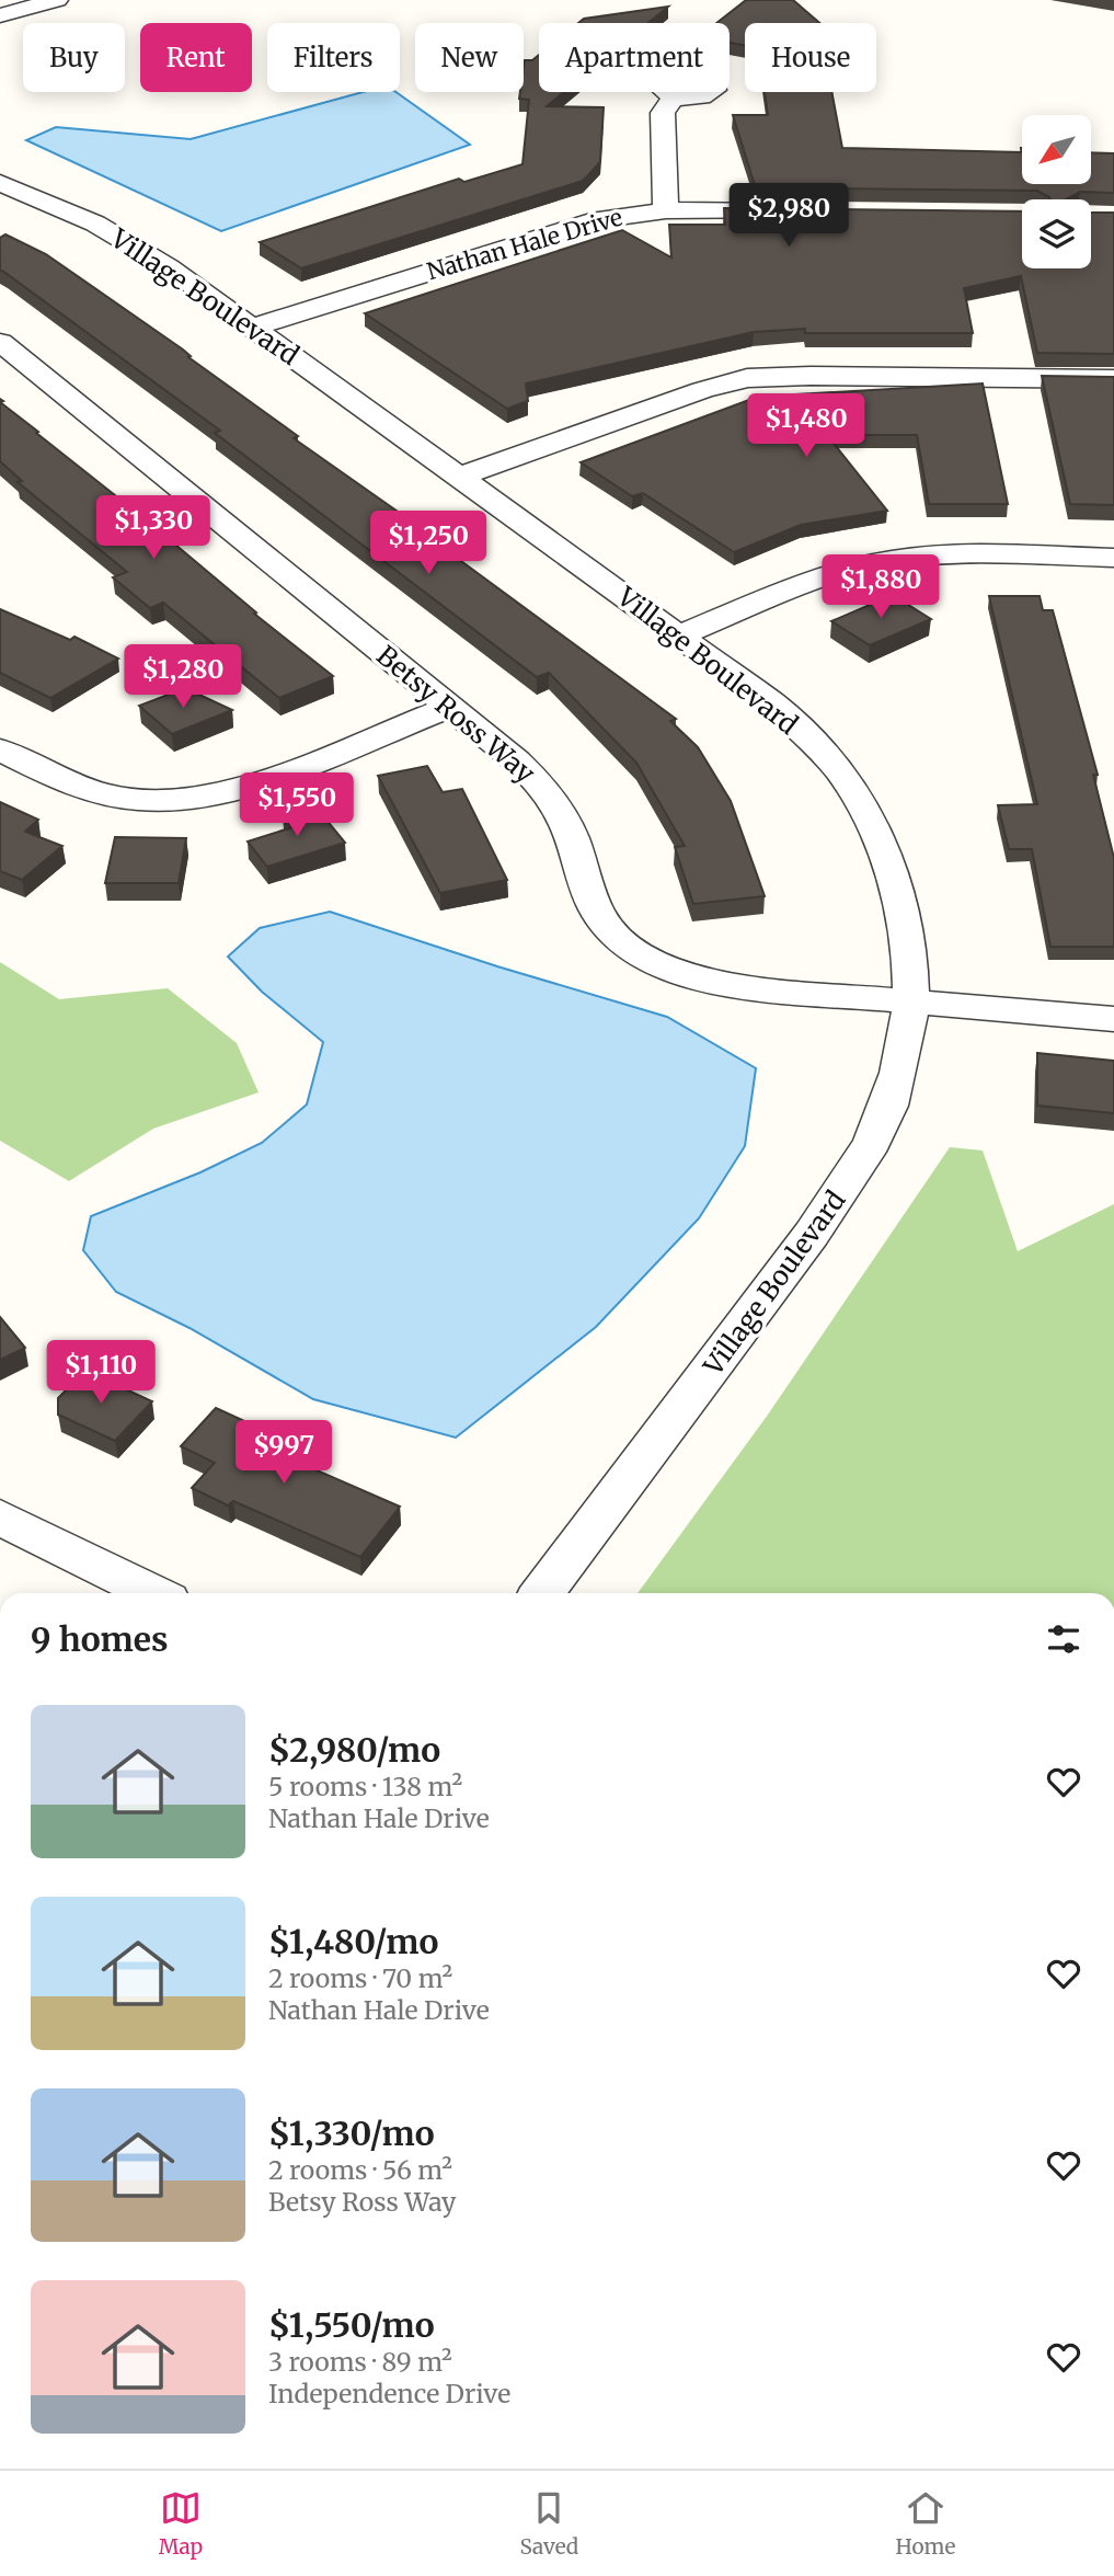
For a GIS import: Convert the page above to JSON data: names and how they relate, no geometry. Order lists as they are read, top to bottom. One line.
{"streets":{"street":["Nathan Hale Drive","Village Boulevard","Betsy Ross Way"]},"crossings":[["Nathan Hale Drive","Village Boulevard"],["Village Boulevard","Betsy Ross Way"]],"north":"bottom left","page":{"chip":["Buy","Rent","Filters","New","Apartment","House"],"price":["$2,980","$1,480","$1,330","$1,250","$1,880","$1,280","$1,550","$1,110","$997"],"heading":"9 homes","list":[{"name":"$2,980/mo","note":"5 rooms · 138 m² · Nathan Hale Drive"},{"name":"$1,480/mo","note":"2 rooms · 70 m² · Nathan Hale Drive"},{"name":"$1,330/mo","note":"2 rooms · 56 m² · Betsy Ross Way"},{"name":"$1,550/mo","note":"3 rooms · 89 m² · Independence Drive"}],"tabs":["Map","Saved","Home"]}}
